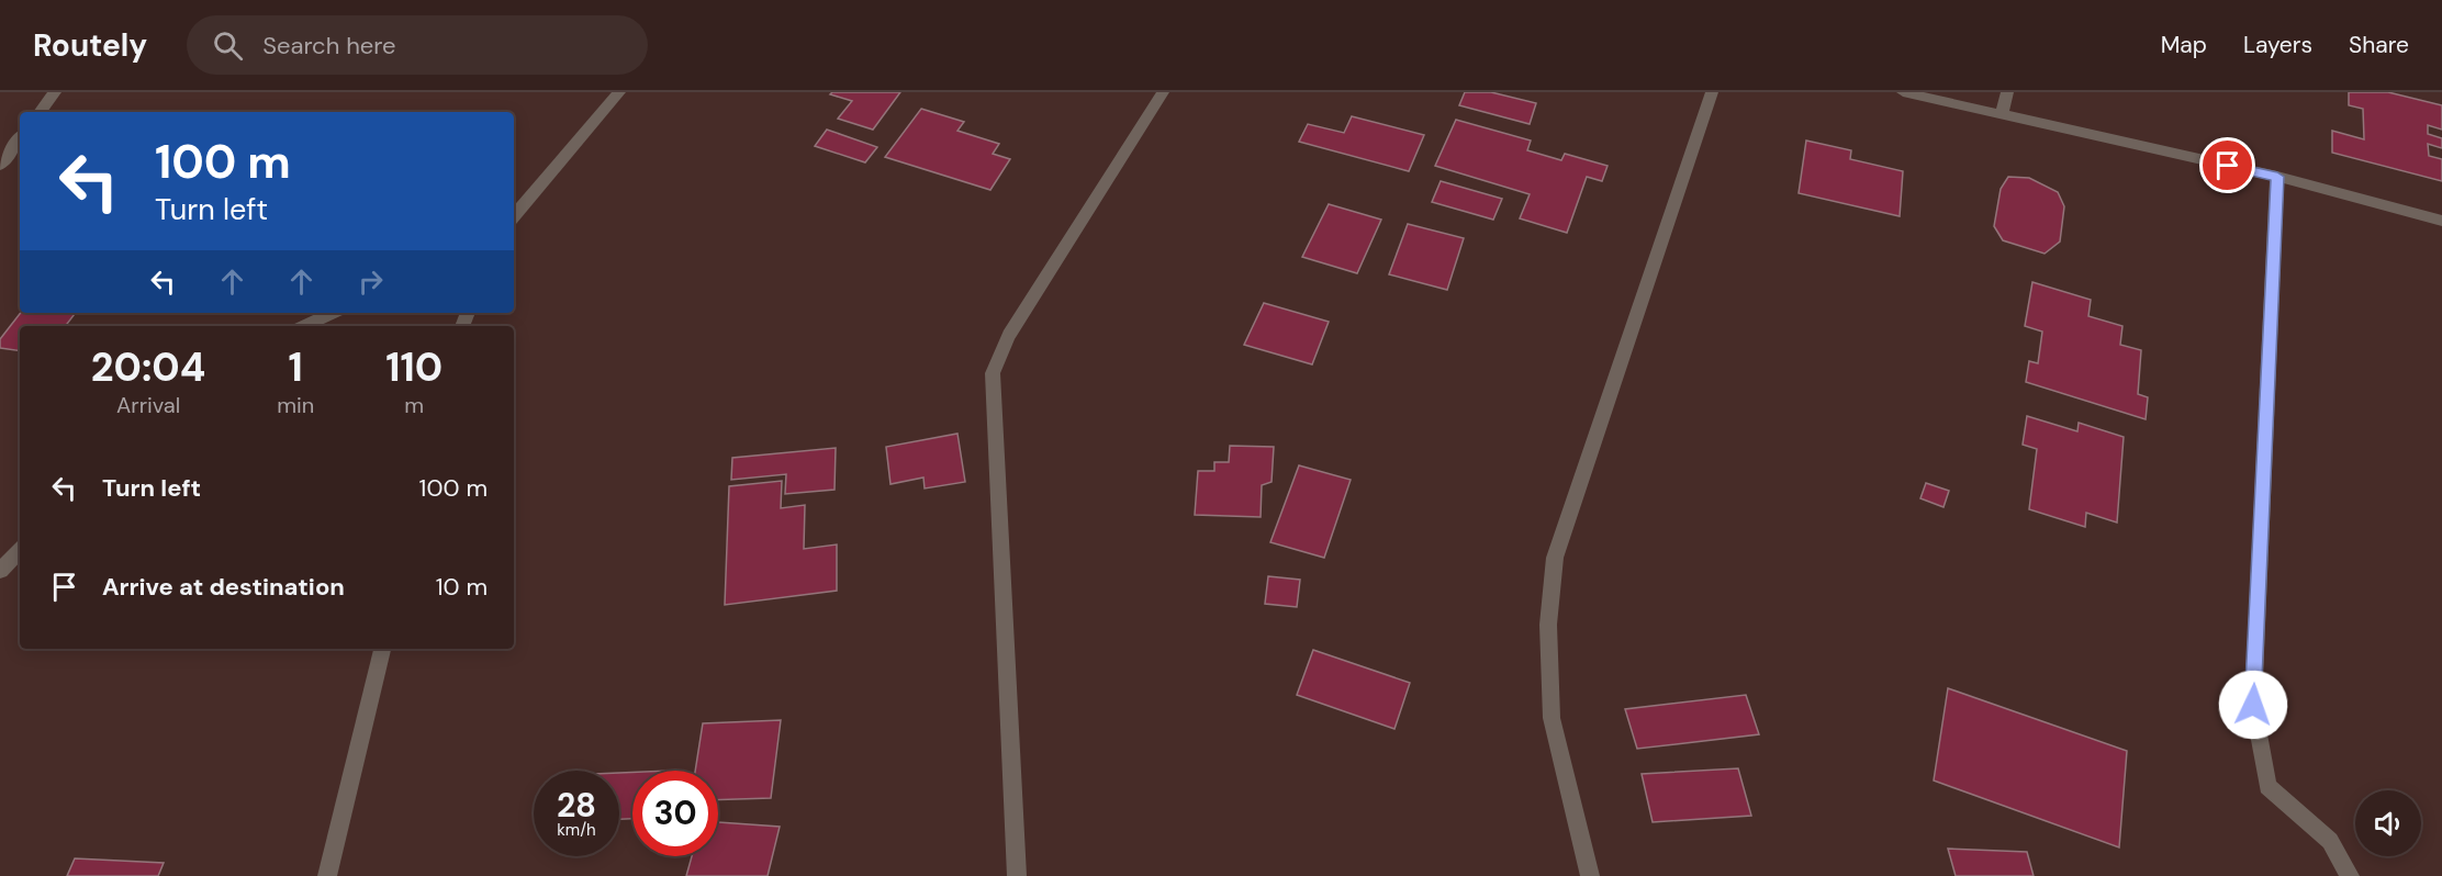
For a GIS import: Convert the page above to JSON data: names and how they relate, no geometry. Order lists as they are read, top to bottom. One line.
{"page":{"header":"Routely","search":"Search here","nav":["Map","Layers","Share"],"turn":["100 m","Turn left"],"eta":["20:04","Arrival","1","min","110","m"],"list":[{"name":"Turn left","value":"100 m"},{"name":"Arrive at destination","value":"10 m"}],"speed":"28 km/h","limit":"30"}}
